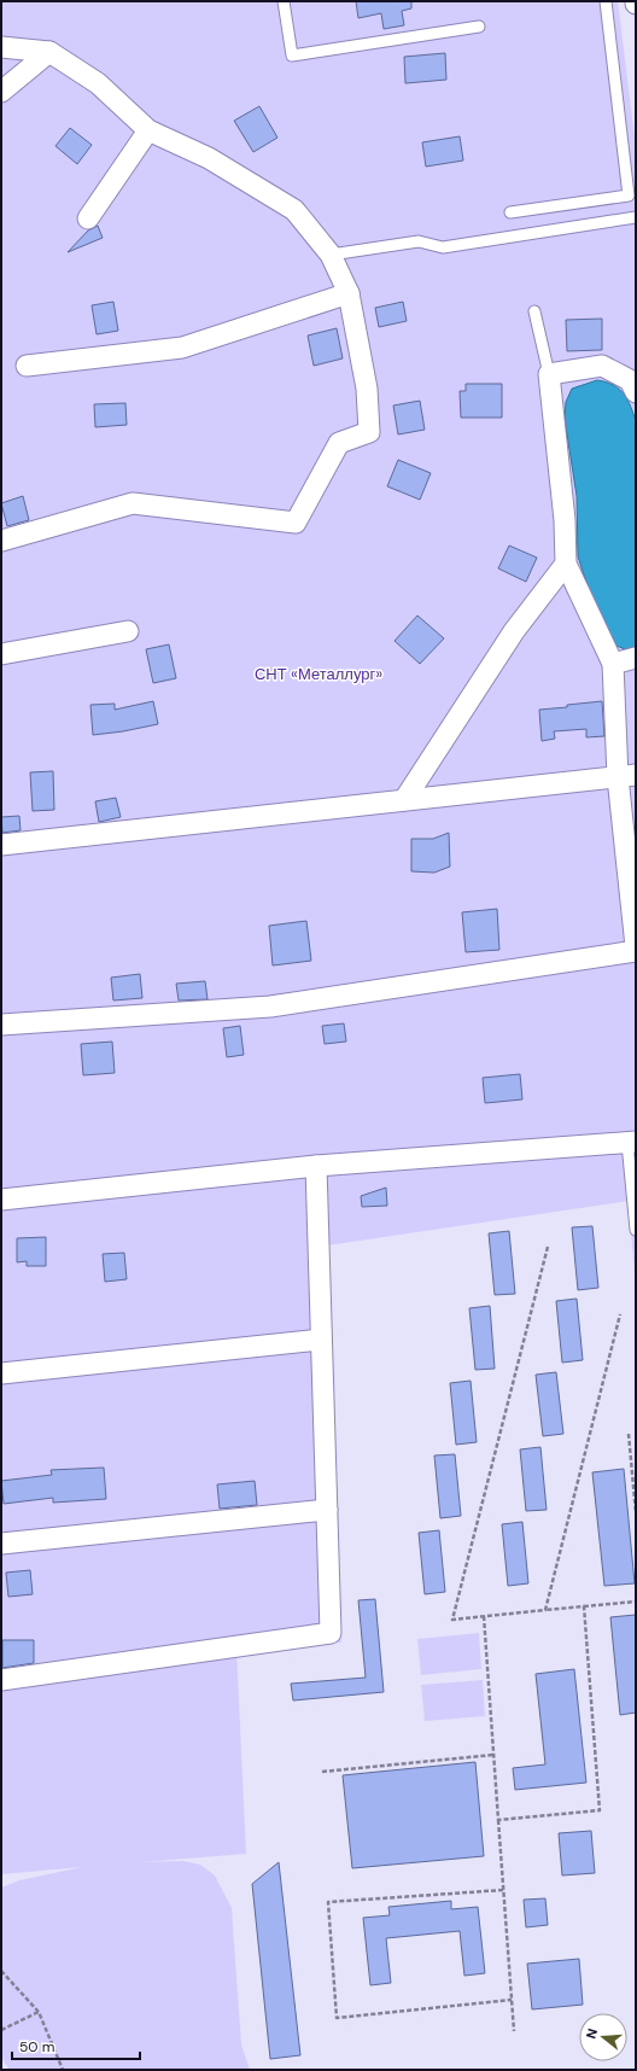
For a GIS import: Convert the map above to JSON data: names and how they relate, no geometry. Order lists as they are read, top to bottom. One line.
{"parks":["СНТ «Металлург»"],"scale_bar":"50 m","north":"left"}
